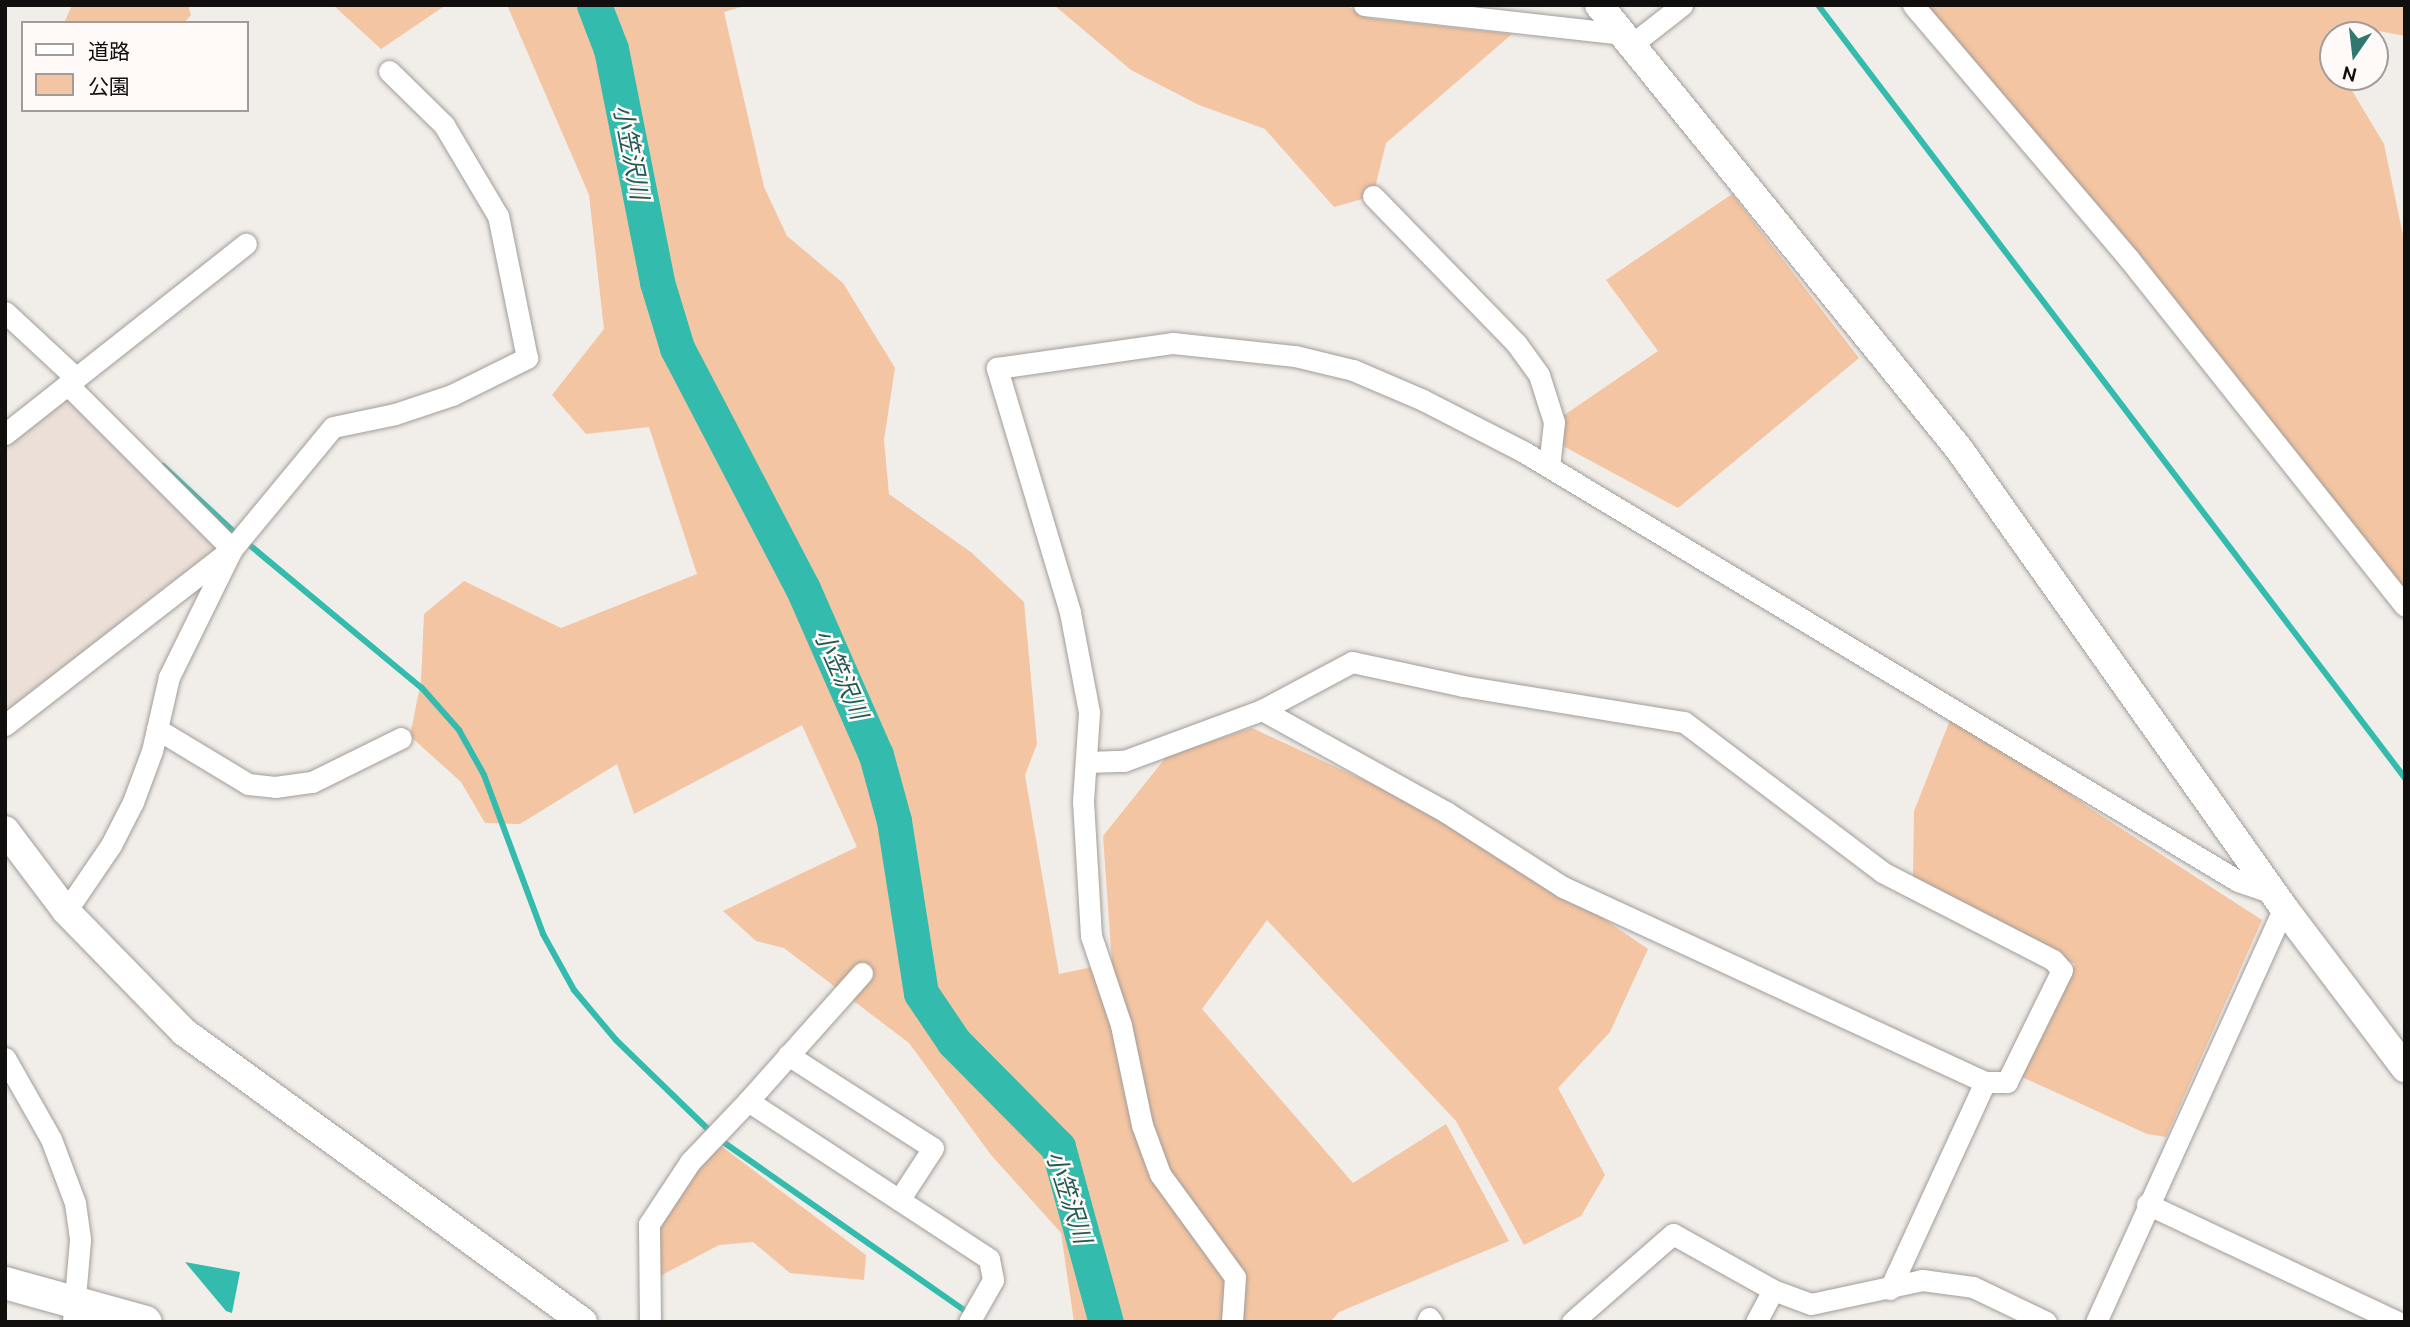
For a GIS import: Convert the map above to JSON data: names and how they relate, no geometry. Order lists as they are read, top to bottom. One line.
{"water":["小笠沢川"],"legend":["道路","公園"],"north":"bottom"}
